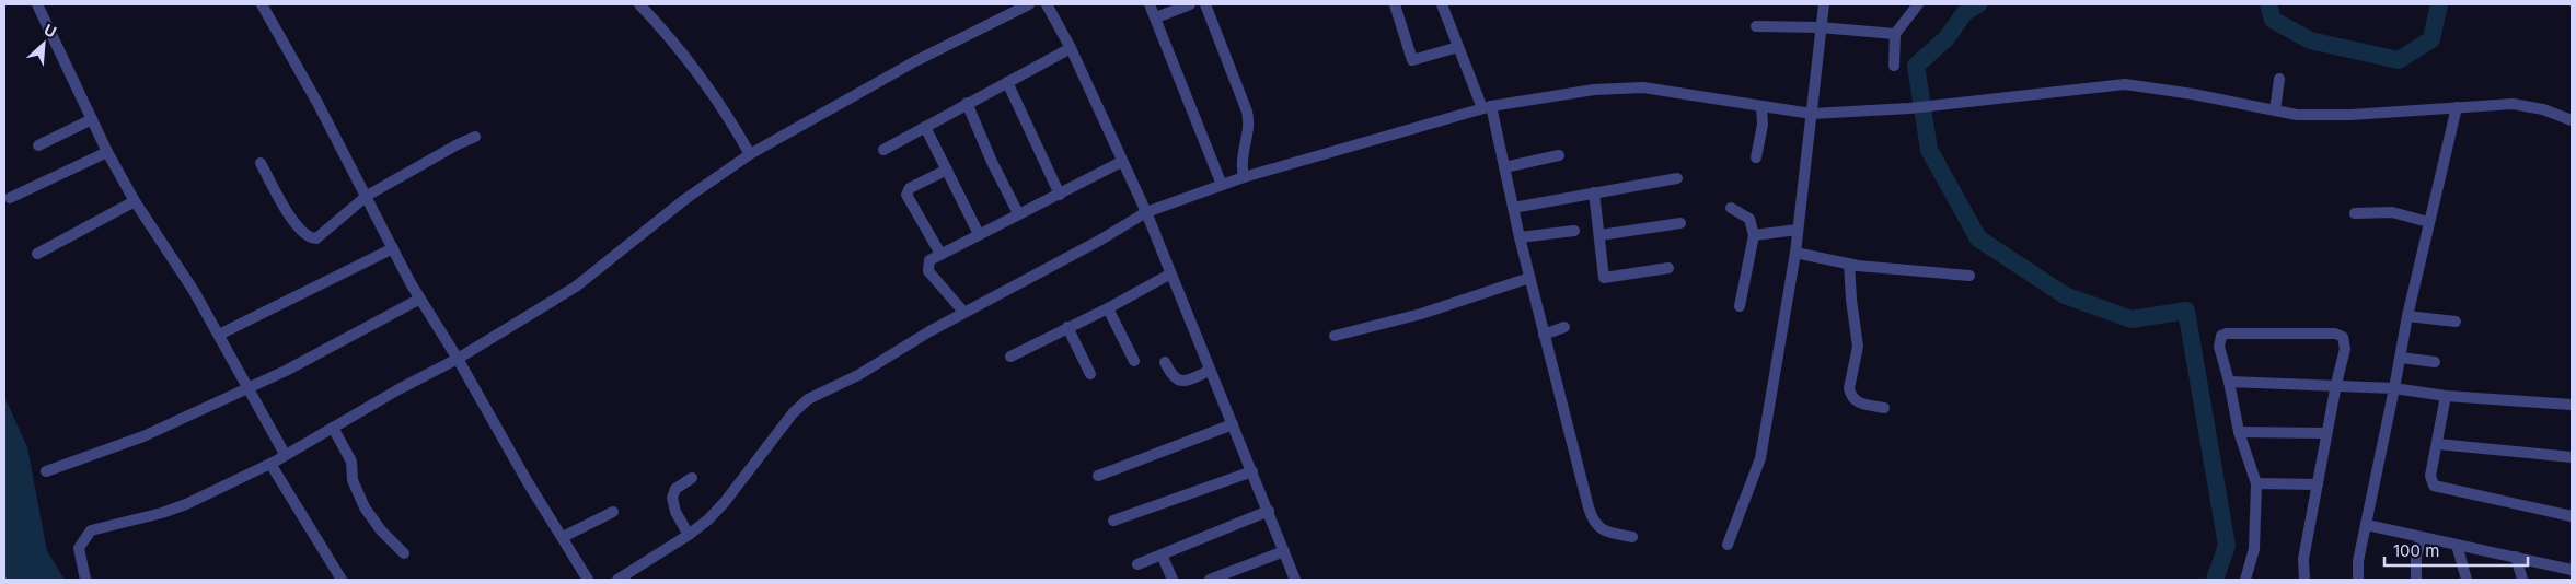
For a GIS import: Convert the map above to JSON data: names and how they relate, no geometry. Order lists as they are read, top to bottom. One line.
{"scale_bar":"100 m","north":"top right"}
